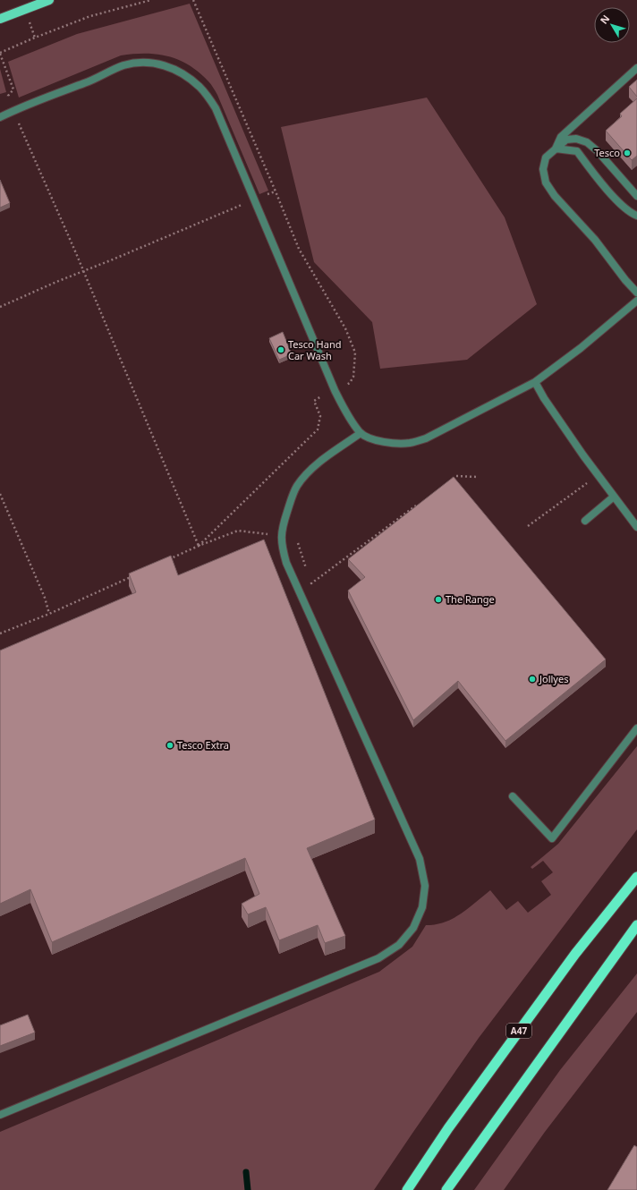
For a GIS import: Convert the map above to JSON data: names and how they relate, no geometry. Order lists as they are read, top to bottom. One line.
{"streets":{"highway":["A47"]},"places":["Tesco","Tesco Hand Car Wash","The Range","Jollyes","Tesco Extra"],"north":"top left"}
